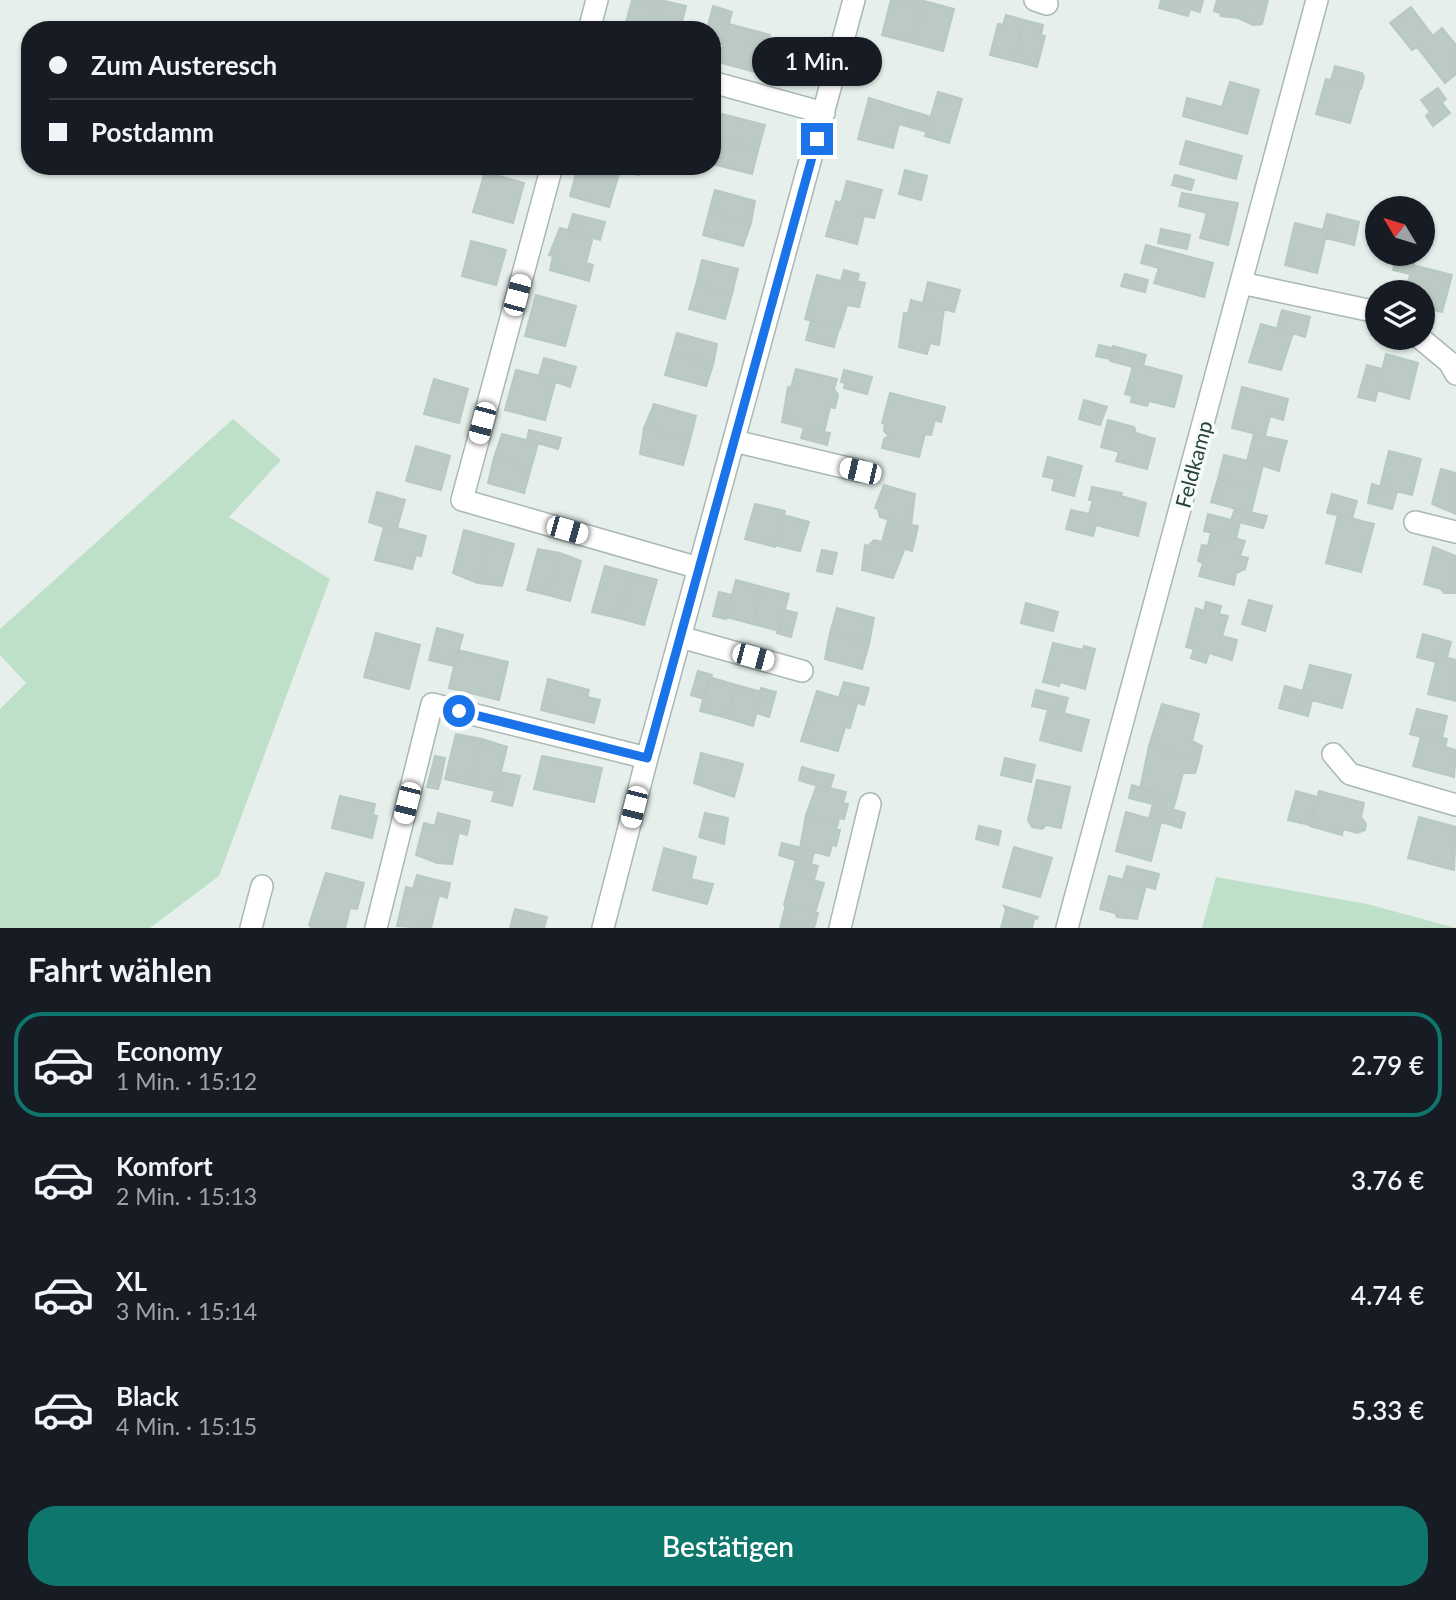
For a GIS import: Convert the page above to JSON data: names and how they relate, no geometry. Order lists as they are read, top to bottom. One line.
{"streets":{"street":["Feldkamp"]},"north":"top left","page":{"banner":["Zum Austeresch","Postdamm"],"bubble":"1 Min.","heading":"Fahrt wählen","list":[{"name":"Economy","note":"1 Min. · 15:12","value":"2.79 €"},{"name":"Komfort","note":"2 Min. · 15:13","value":"3.76 €"},{"name":"XL","note":"3 Min. · 15:14","value":"4.74 €"},{"name":"Black","note":"4 Min. · 15:15","value":"5.33 €"}],"buttons":"Bestätigen"}}
